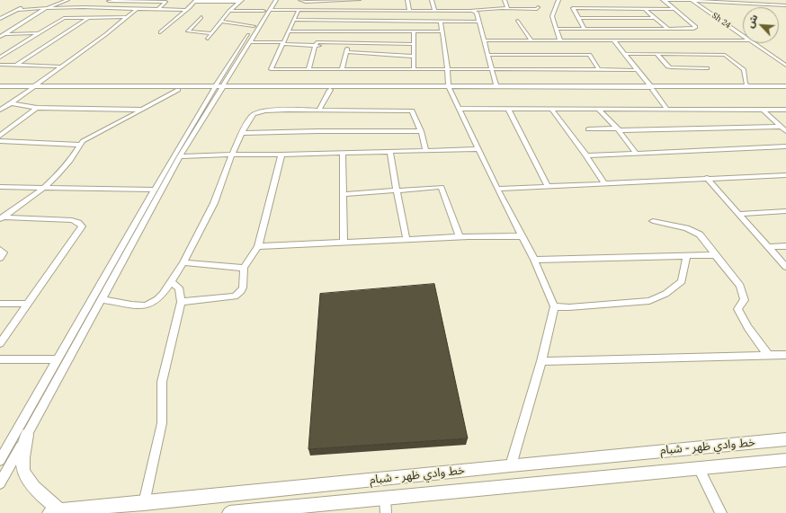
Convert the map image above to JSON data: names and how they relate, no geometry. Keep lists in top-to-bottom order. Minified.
{"streets":{"main road":["خط وادي ظهر - شبام"],"street":["Sh 24"]},"north":"top left"}
